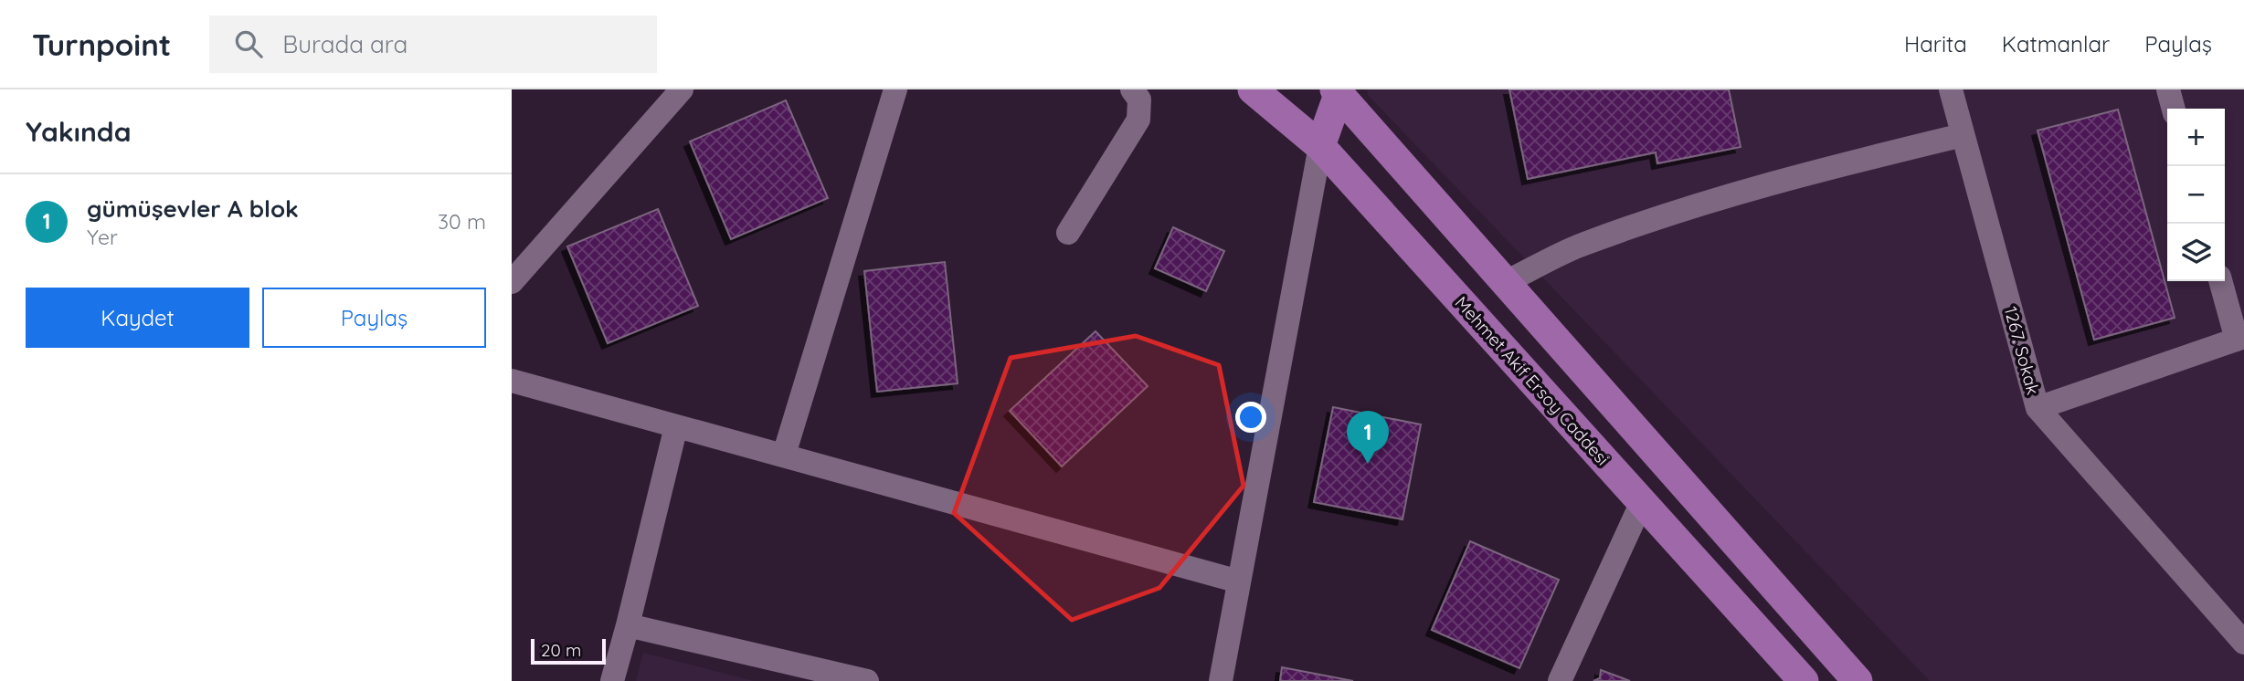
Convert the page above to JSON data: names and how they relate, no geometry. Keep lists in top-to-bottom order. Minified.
{"streets":{"main road":["Mehmet Akif Ersoy Caddesi"],"street":["1267. Sokak"]},"scale_bar":"20 m","page":{"header":"Turnpoint","search":"Burada ara","nav":["Harita","Katmanlar","Paylaş"],"heading":"Yakında","map_buttons":["+","−"],"list":[{"mark":"1","name":"gümüşevler A blok","note":"Yer","value":"30 m"}],"buttons":["Kaydet","Paylaş"],"pins":"1","scale":"20 m"}}
